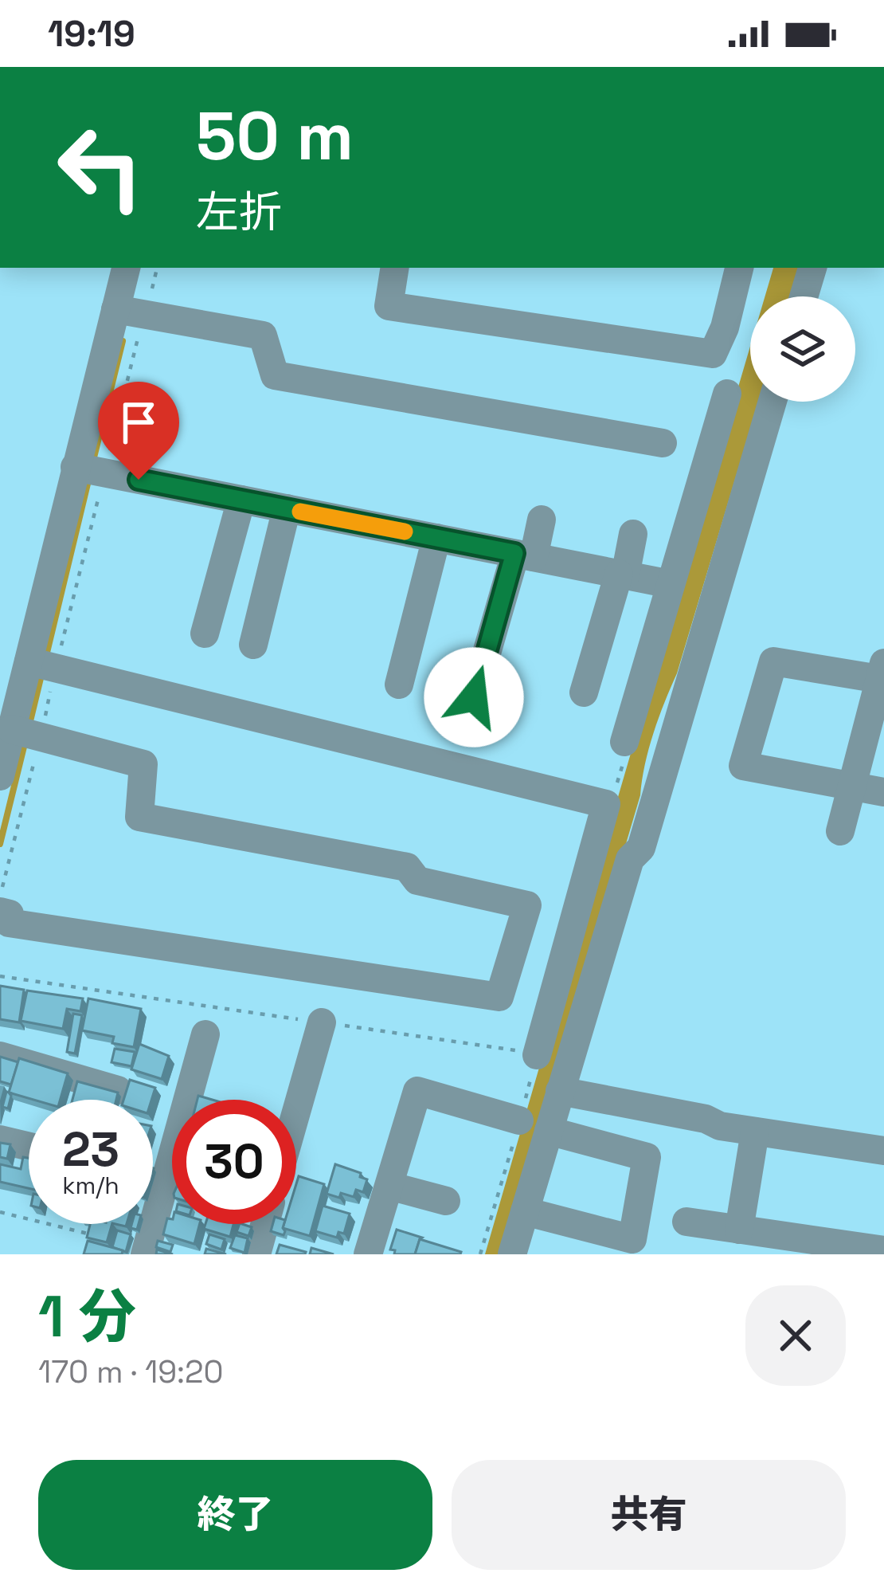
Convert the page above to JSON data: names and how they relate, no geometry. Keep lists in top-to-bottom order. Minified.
{"page":{"status":"19:19","turn":["50 m","左折"],"speed":"23 km/h","limit":"30","heading":["1 分","170 m · 19:20"],"buttons":["終了","共有"]}}
